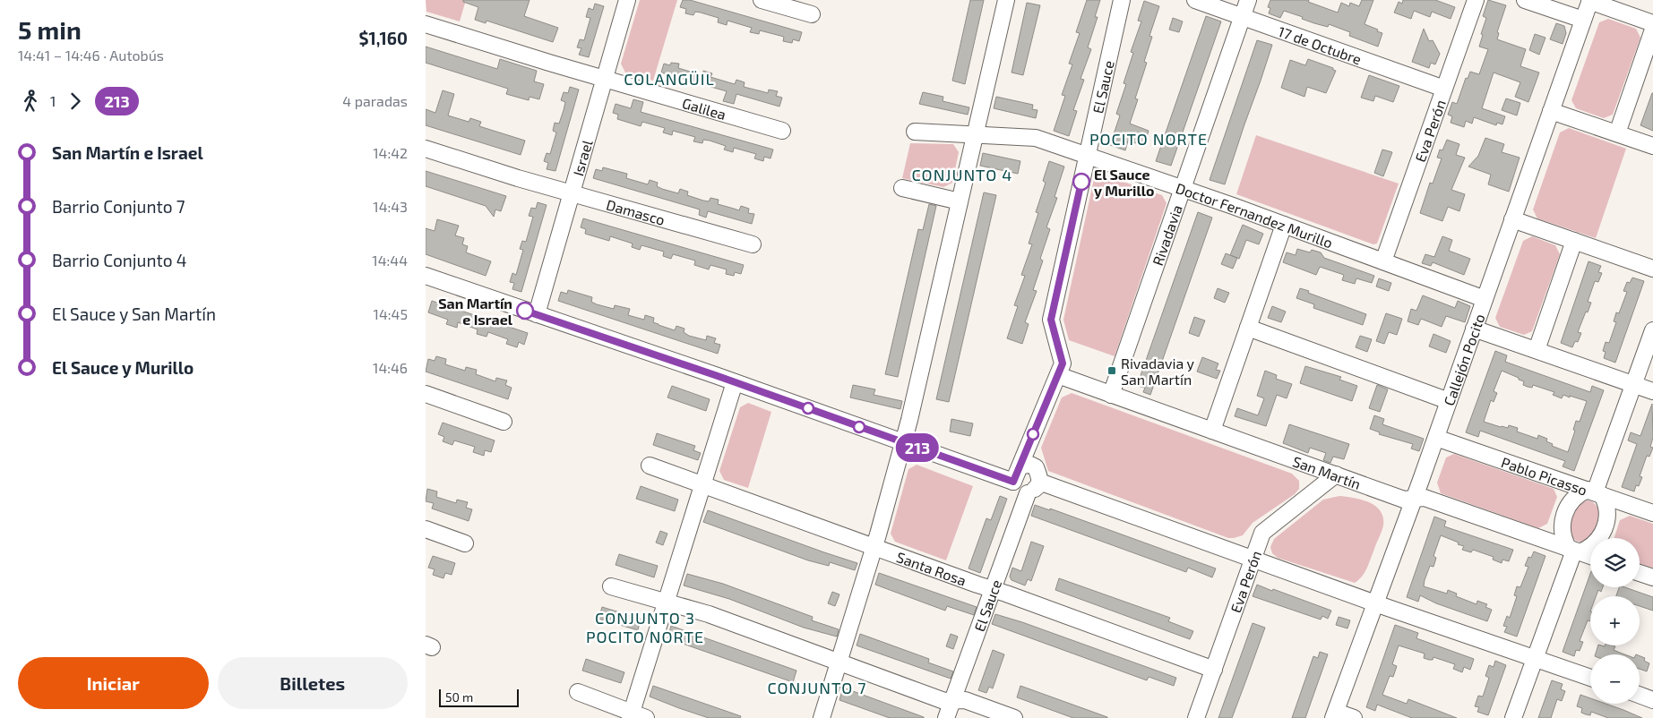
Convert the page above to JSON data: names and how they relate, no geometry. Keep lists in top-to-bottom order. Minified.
{"streets":{"street":["17 de Octubre","El Sauce","Galilea","Eva Perón","Israel","Damasco","Doctor Fernandez Murillo","Rivadavia","Callejón Pocito","San Martín","Pablo Picasso","Santa Rosa"]},"crossings":[["17 de Octubre","Eva Perón"],["17 de Octubre","Rivadavia"],["El Sauce","Doctor Fernandez Murillo"],["El Sauce","San Martín"],["El Sauce","Santa Rosa"],["Galilea","Israel"],["Eva Perón","Doctor Fernandez Murillo"],["Eva Perón","San Martín"],["Eva Perón","Santa Rosa"],["Israel","Damasco"],["Doctor Fernandez Murillo","Rivadavia"],["Doctor Fernandez Murillo","Callejón Pocito"],["Rivadavia","San Martín"],["Callejón Pocito","San Martín"],["Callejón Pocito","Pablo Picasso"],["San Martín","Pablo Picasso"]],"districts":["COLANGÜIL","POCITO NORTE","CONJUNTO 4","CONJUNTO 3 POCITO NORTE","CONJUNTO 7"],"places":{"other":["El Sauce y Murillo","San Martín e Israel"],"transit":["Rivadavia y San Martín"]},"lines":["bus line 213"],"scale_bar":"50 m","page":{"heading":["5 min","14:41 – 14:46 · Autobús","$1,160"],"on_map":"213","legs":["1","213","4 paradas"],"list":[{"name":"San Martín e Israel","value":"14:42"},{"name":"Barrio Conjunto 7","value":"14:43"},{"name":"Barrio Conjunto 4","value":"14:44"},{"name":"El Sauce y San Martín","value":"14:45"},{"name":"El Sauce y Murillo","value":"14:46"}],"map_buttons":["+","−"],"buttons":["Iniciar","Billetes"],"scale":"50 m"}}
